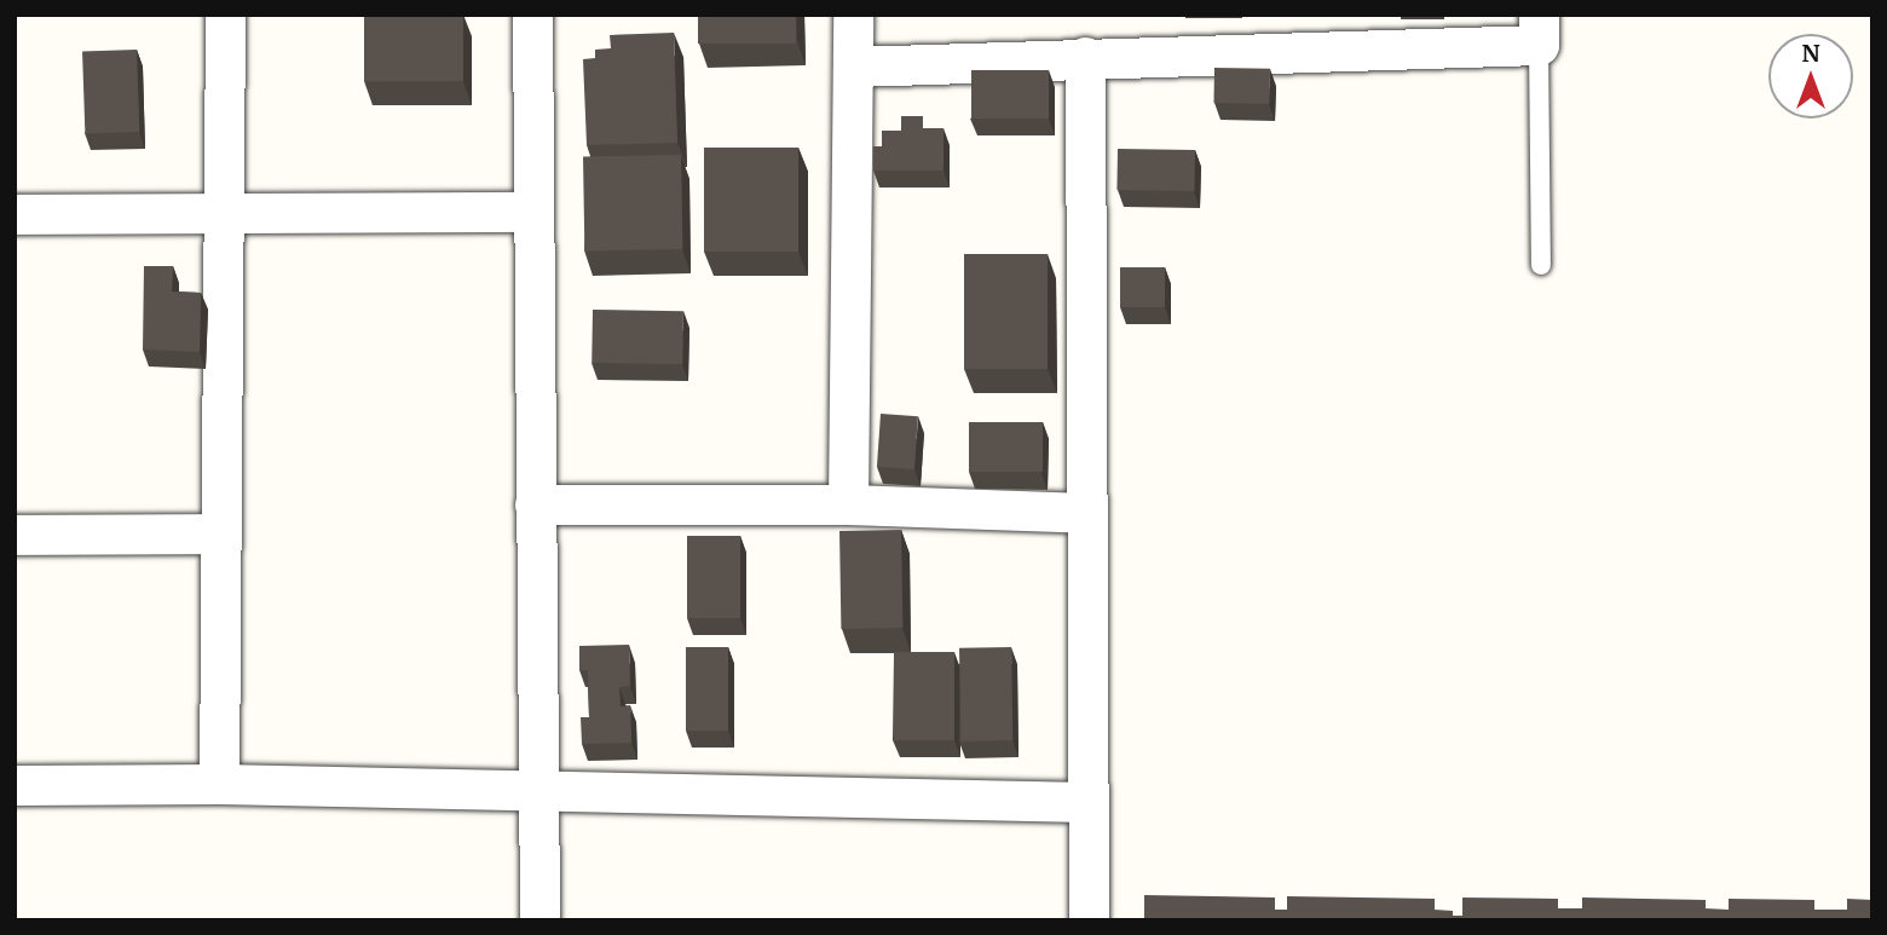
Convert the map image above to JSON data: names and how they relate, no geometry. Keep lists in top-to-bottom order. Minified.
{"north":"top"}
